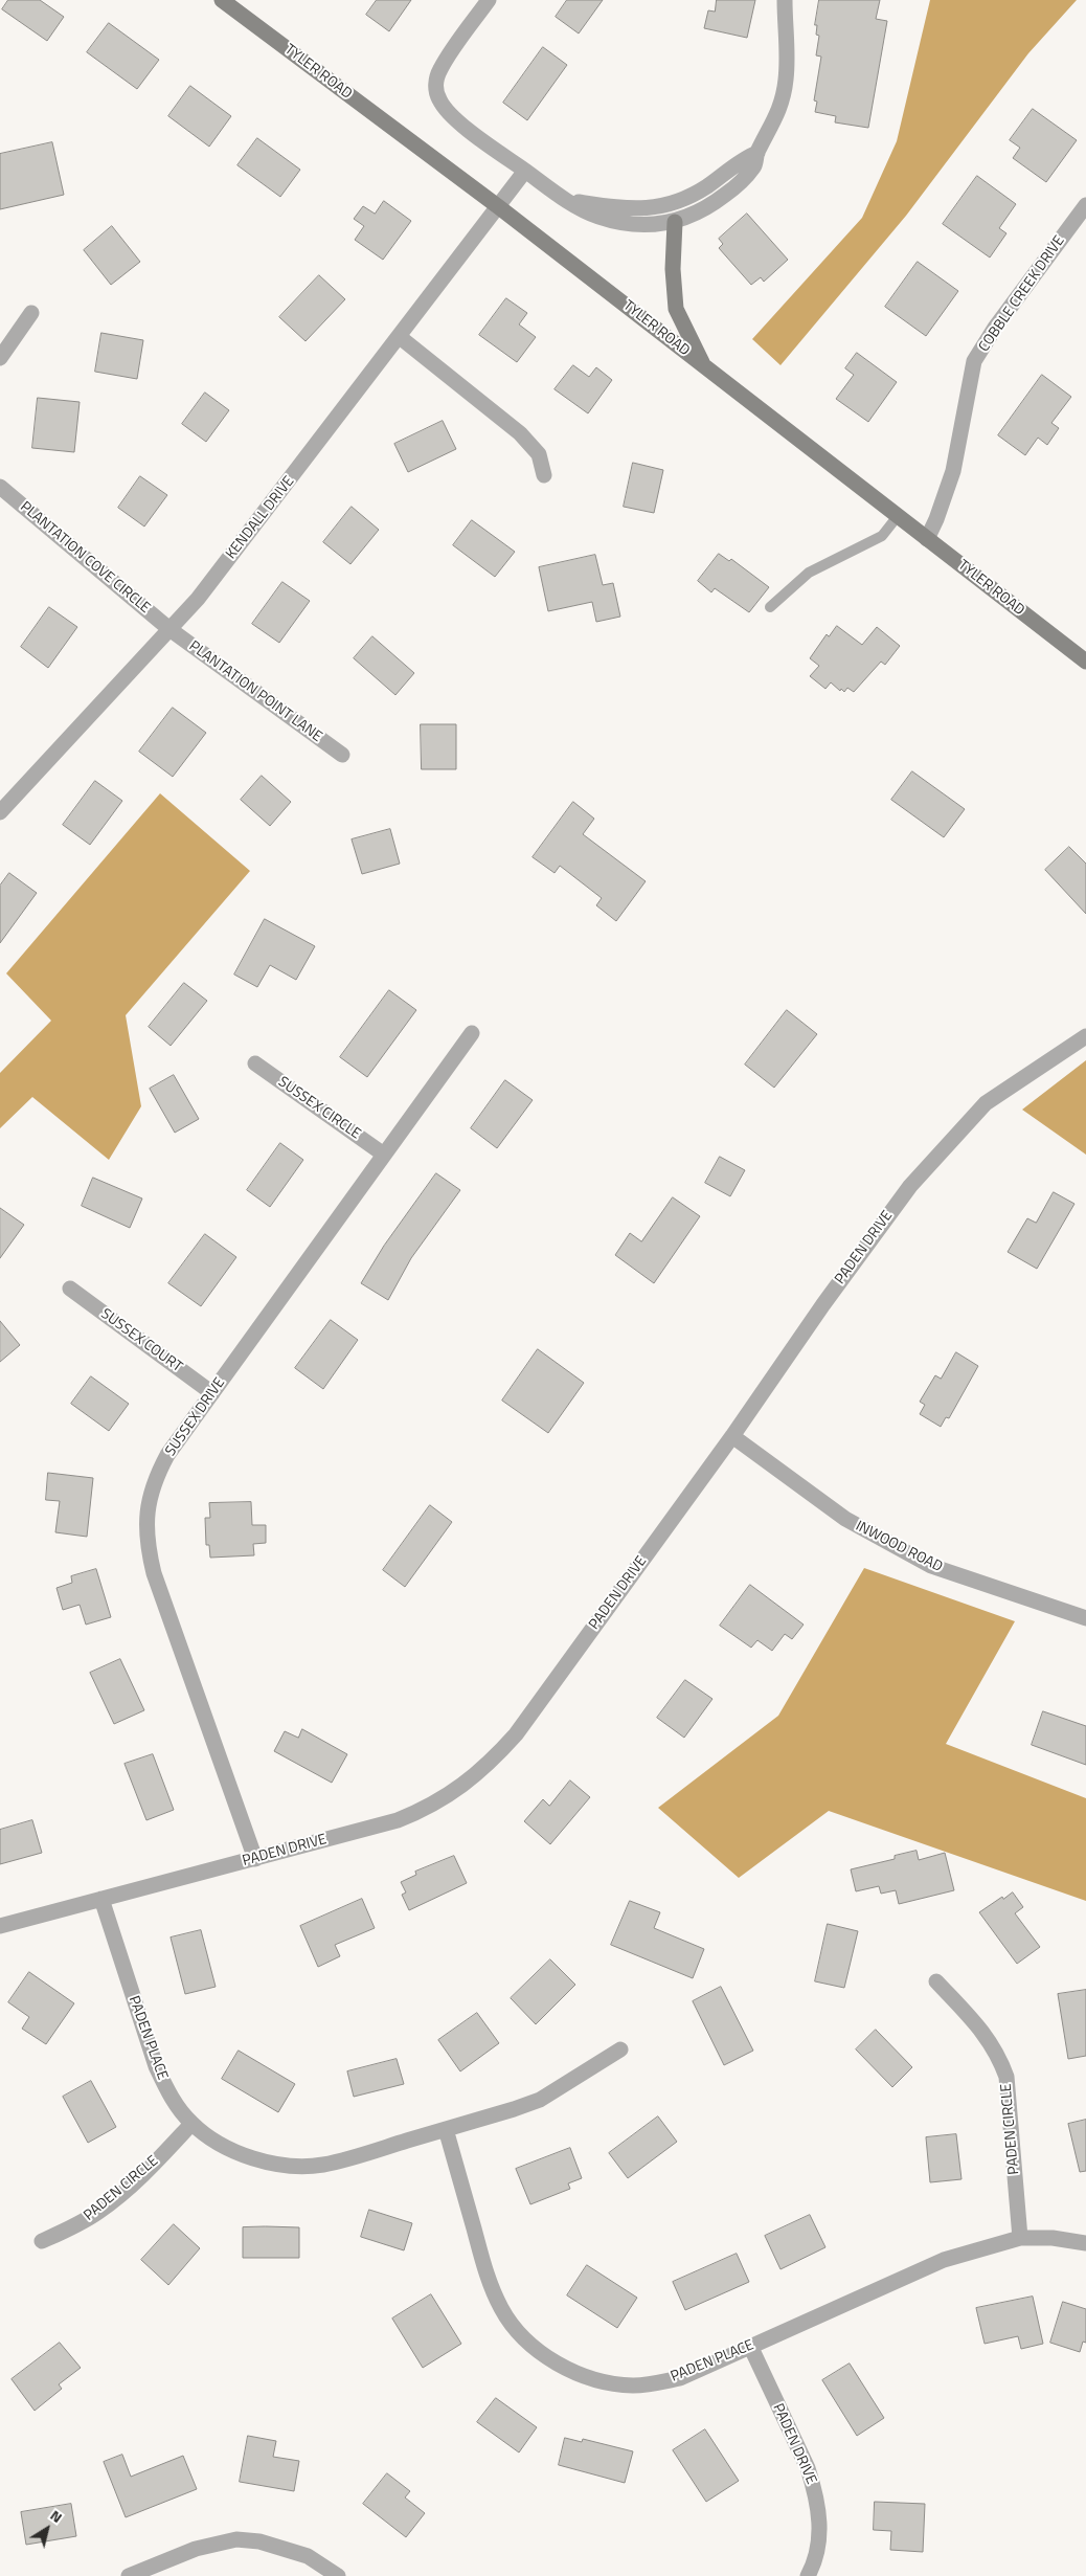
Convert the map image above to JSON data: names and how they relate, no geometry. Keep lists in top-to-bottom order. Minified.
{"streets":{"street":["TYLER ROAD","COBBLE CREEK DRIVE","KENDALL DRIVE","PLANTATION COVE CIRCLE","PLANTATION POINT LANE","SUSSEX CIRCLE","PADEN DRIVE","SUSSEX COURT","SUSSEX DRIVE","INWOOD ROAD","PADEN PLACE","PADEN CIRCLE"]},"crossings":[["TYLER ROAD","COBBLE CREEK DRIVE"],["TYLER ROAD","KENDALL DRIVE"],["KENDALL DRIVE","PLANTATION COVE CIRCLE"],["KENDALL DRIVE","PLANTATION POINT LANE"],["PLANTATION COVE CIRCLE","PLANTATION POINT LANE"],["SUSSEX CIRCLE","SUSSEX DRIVE"],["PADEN DRIVE","SUSSEX DRIVE"],["PADEN DRIVE","INWOOD ROAD"],["PADEN DRIVE","PADEN PLACE"],["SUSSEX COURT","SUSSEX DRIVE"],["PADEN PLACE","PADEN CIRCLE"]],"north":"top right"}
